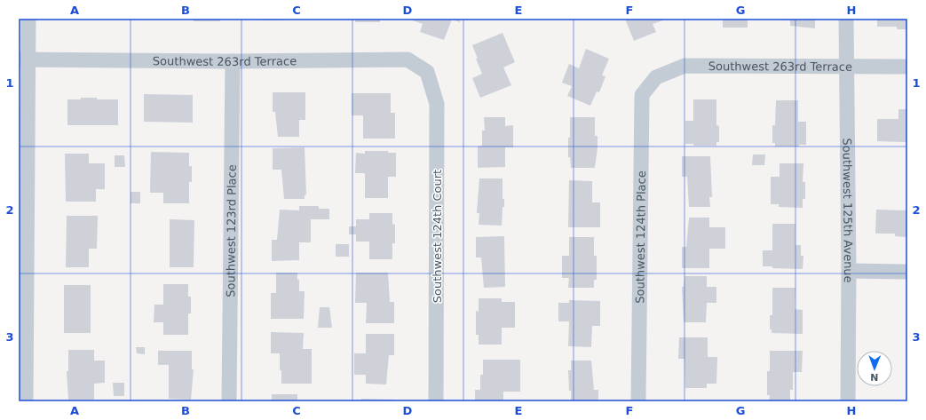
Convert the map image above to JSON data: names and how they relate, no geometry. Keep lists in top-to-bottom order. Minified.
{"streets":{"street":["Southwest 263rd Terrace","Southwest 125th Avenue","Southwest 123rd Place","Southwest 124th Court","Southwest 124th Place"]},"crossings":[["Southwest 263rd Terrace","Southwest 125th Avenue"],["Southwest 263rd Terrace","Southwest 123rd Place"],["Southwest 263rd Terrace","Southwest 124th Court"],["Southwest 263rd Terrace","Southwest 124th Place"]],"north":"bottom","grid":{"columns":["A","B","C","D","E","F","G","H"],"rows":["1","2","3"]}}
